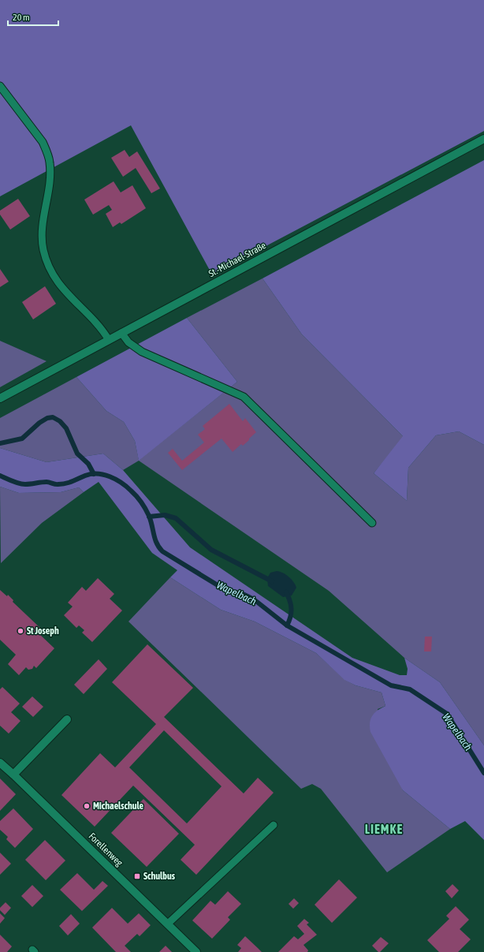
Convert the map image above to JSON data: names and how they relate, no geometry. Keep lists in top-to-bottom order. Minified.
{"streets":{"street":["St.-Michael-Straße","Forellenweg"]},"districts":["LIEMKE"],"water":["Wapelbach"],"places":{"other":["St Joseph","Michaelschule"],"transit":["Schulbus"]},"scale_bar":"20 m"}
